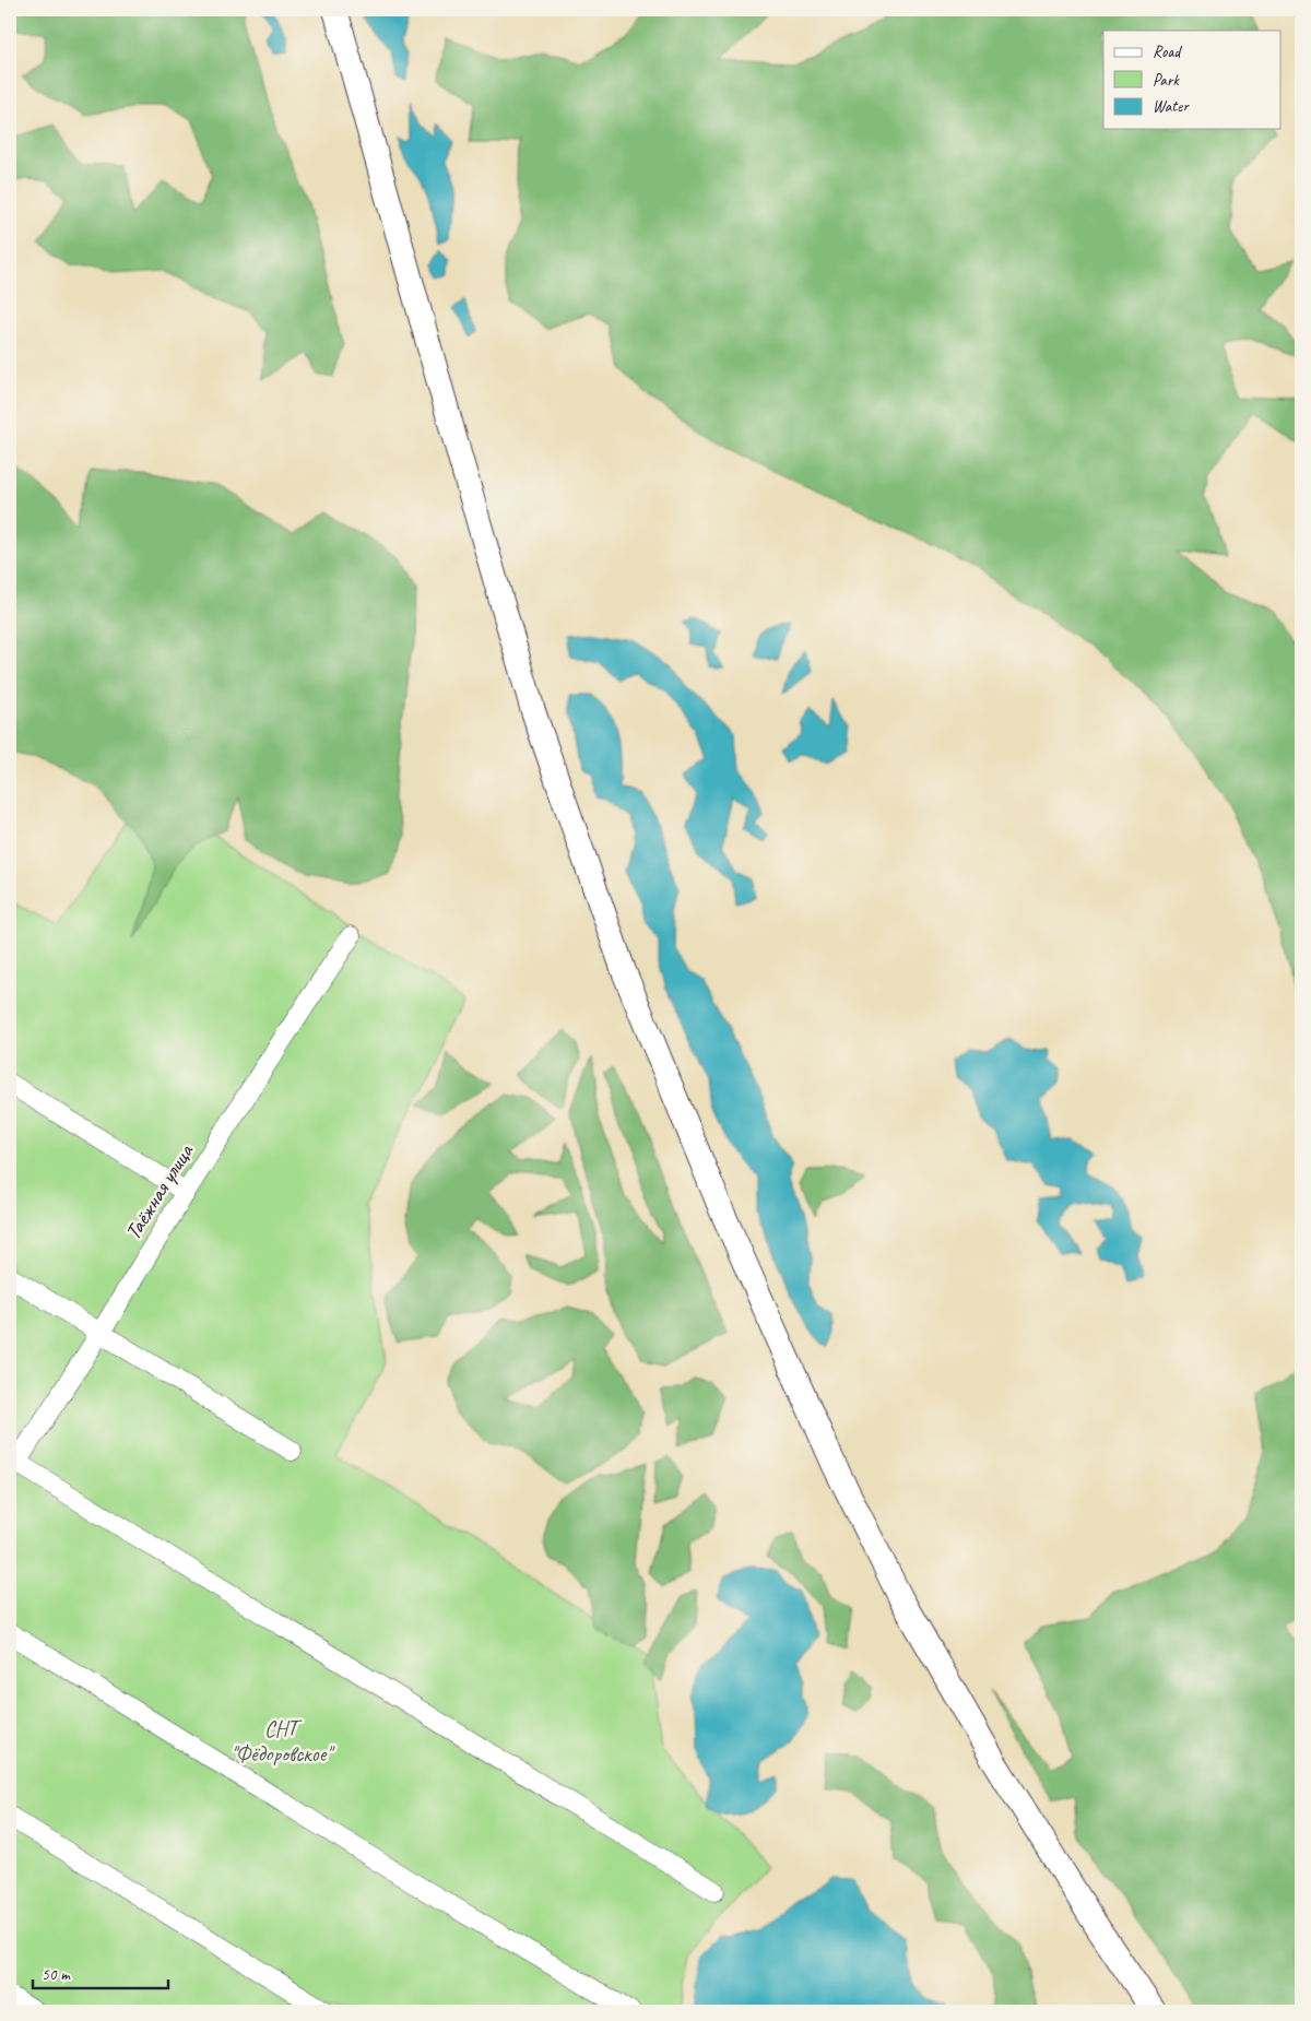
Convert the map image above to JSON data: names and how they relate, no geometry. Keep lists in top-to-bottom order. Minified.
{"streets":{"street":["Таёжная улица"]},"parks":["СНТ \"Фёдоровское\""],"legend":["Road","Park","Water"],"scale_bar":"50 m"}
